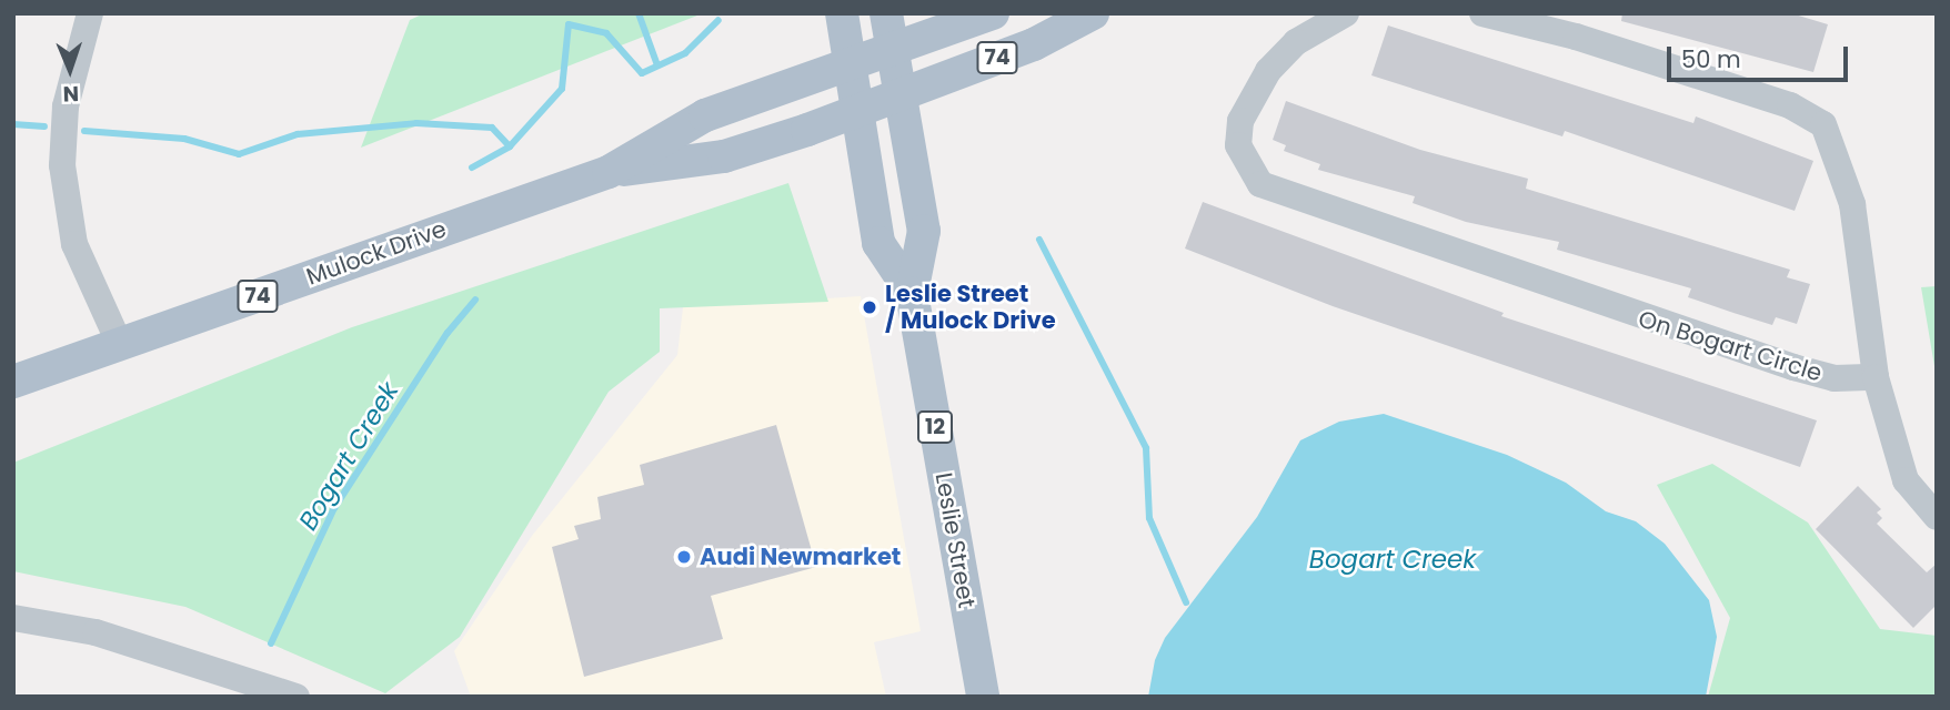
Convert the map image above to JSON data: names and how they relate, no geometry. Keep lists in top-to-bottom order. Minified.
{"streets":{"main road":["74","Mulock Drive","12","Leslie Street"],"street":["On Bogart Circle"]},"crossings":[["Mulock Drive","Leslie Street"]],"water":["Bogart Creek"],"places":["Leslie Street / Mulock Drive","Audi Newmarket"],"scale_bar":"50 m","north":"bottom"}
